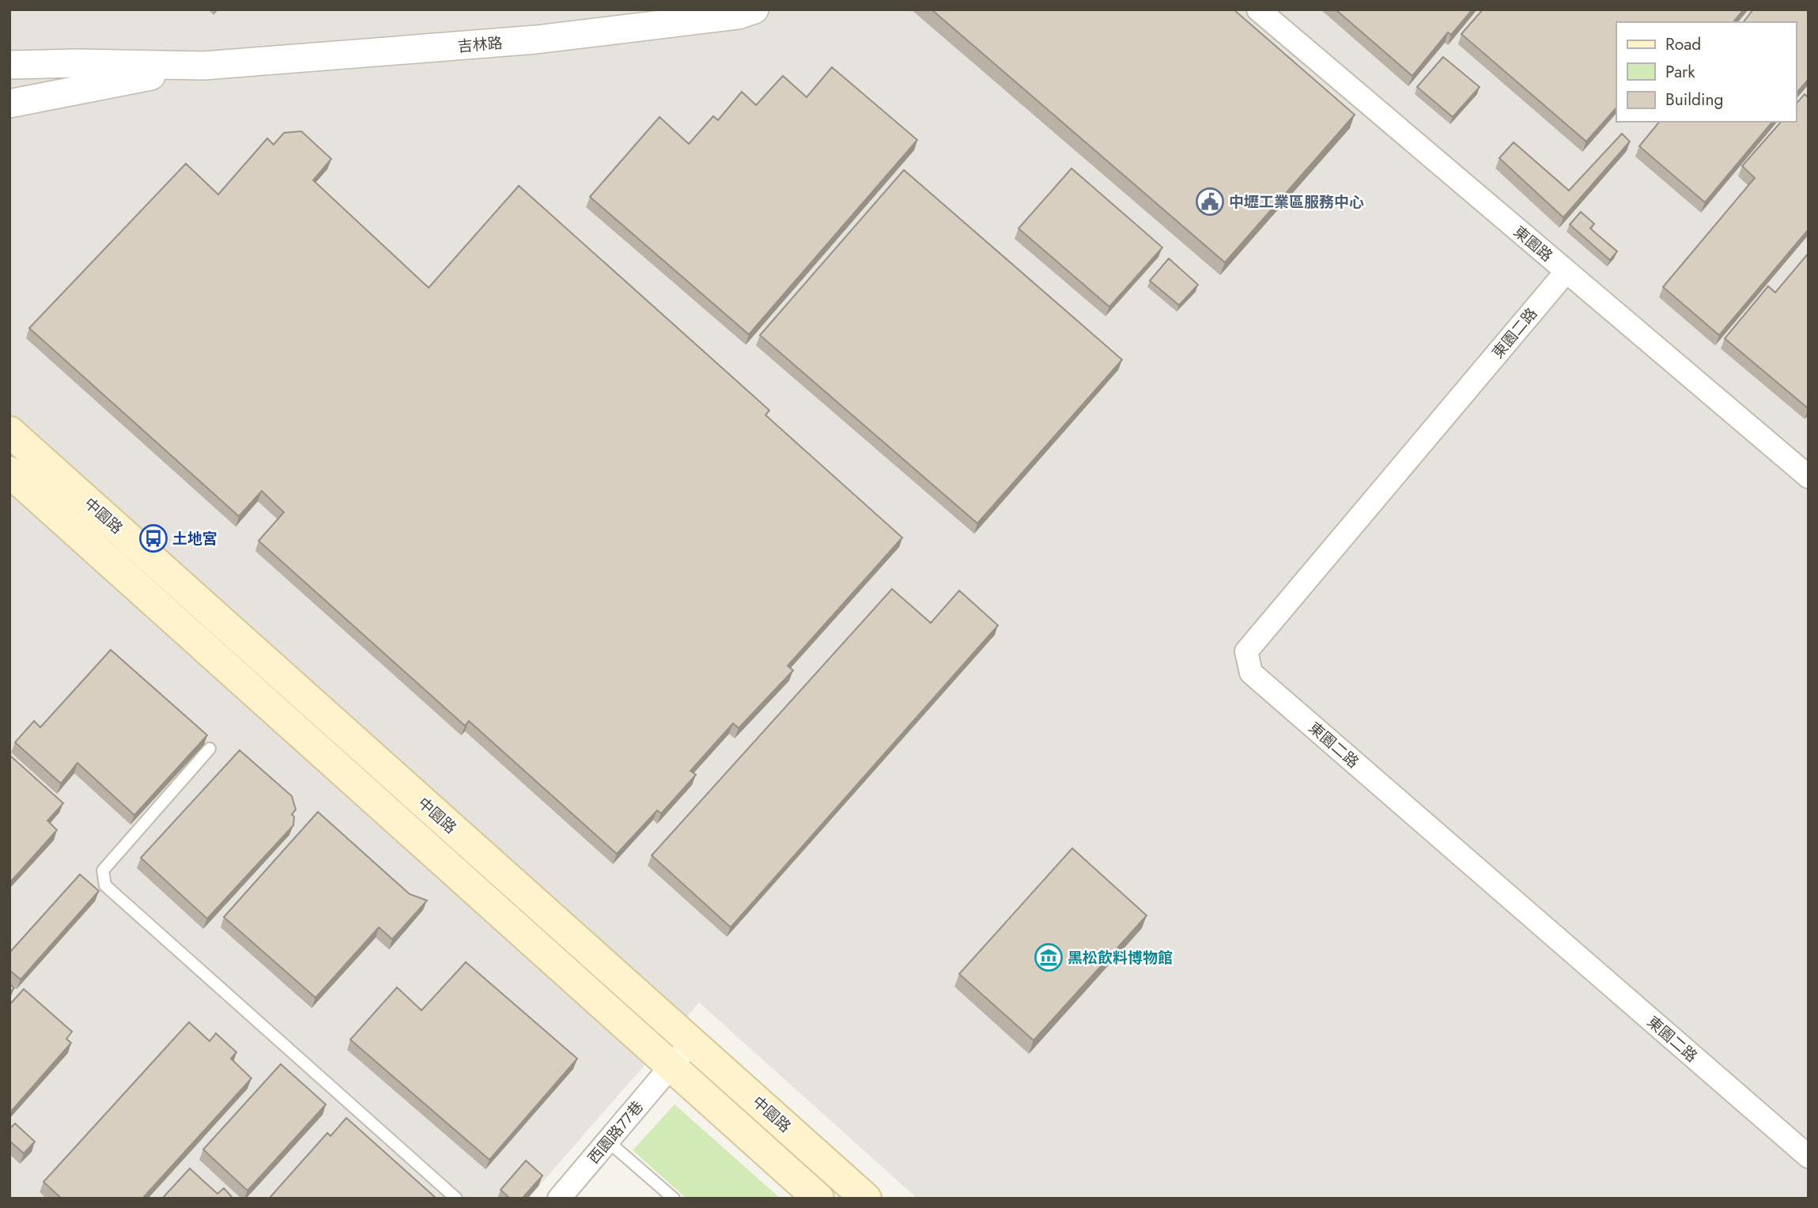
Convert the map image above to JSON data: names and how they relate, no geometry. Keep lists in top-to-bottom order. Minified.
{"streets":{"main road":["中園路"],"street":["吉林路","東園路","東園二路","西園路77巷"]},"crossings":[["東園路","東園二路"],["中園路","西園路77巷"]],"places":{"public building":["中壢工業區服務中心"],"bus stop":["土地宮"],"museum":["黑松飲料博物館"]},"legend":["Road","Park","Building"]}
